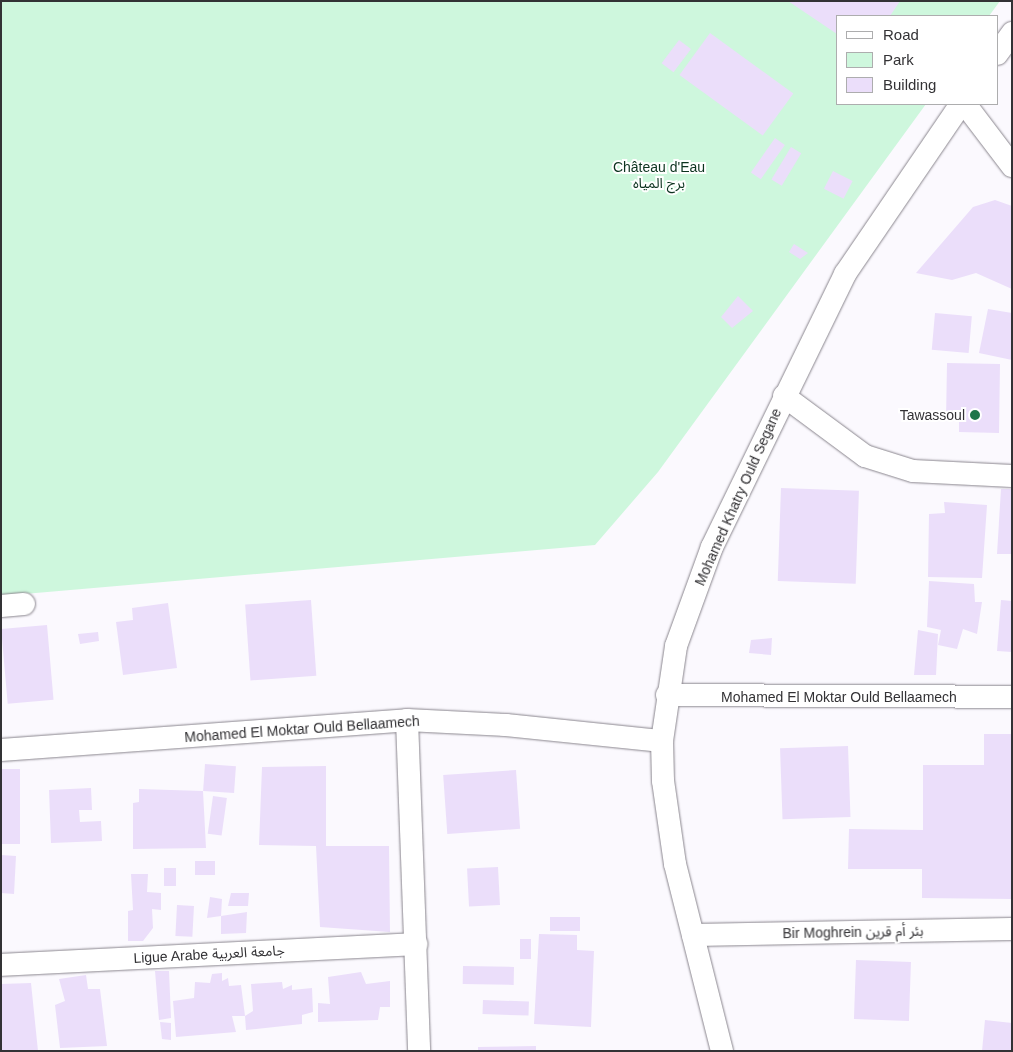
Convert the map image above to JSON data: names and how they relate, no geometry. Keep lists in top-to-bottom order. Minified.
{"streets":{"street":["Mohamed Khatry Ould Segane","Mohamed El Moktar Ould Bellaamech","Bir Moghrein بئر أم قرين","Ligue Arabe جامعة العربية"]},"crossings":[["Mohamed Khatry Ould Segane","Mohamed El Moktar Ould Bellaamech"],["Mohamed Khatry Ould Segane","Bir Moghrein بئر أم قرين"]],"parks":["Château d'Eau برج المياه"],"places":["Tawassoul"],"legend":["Road","Park","Building"]}
